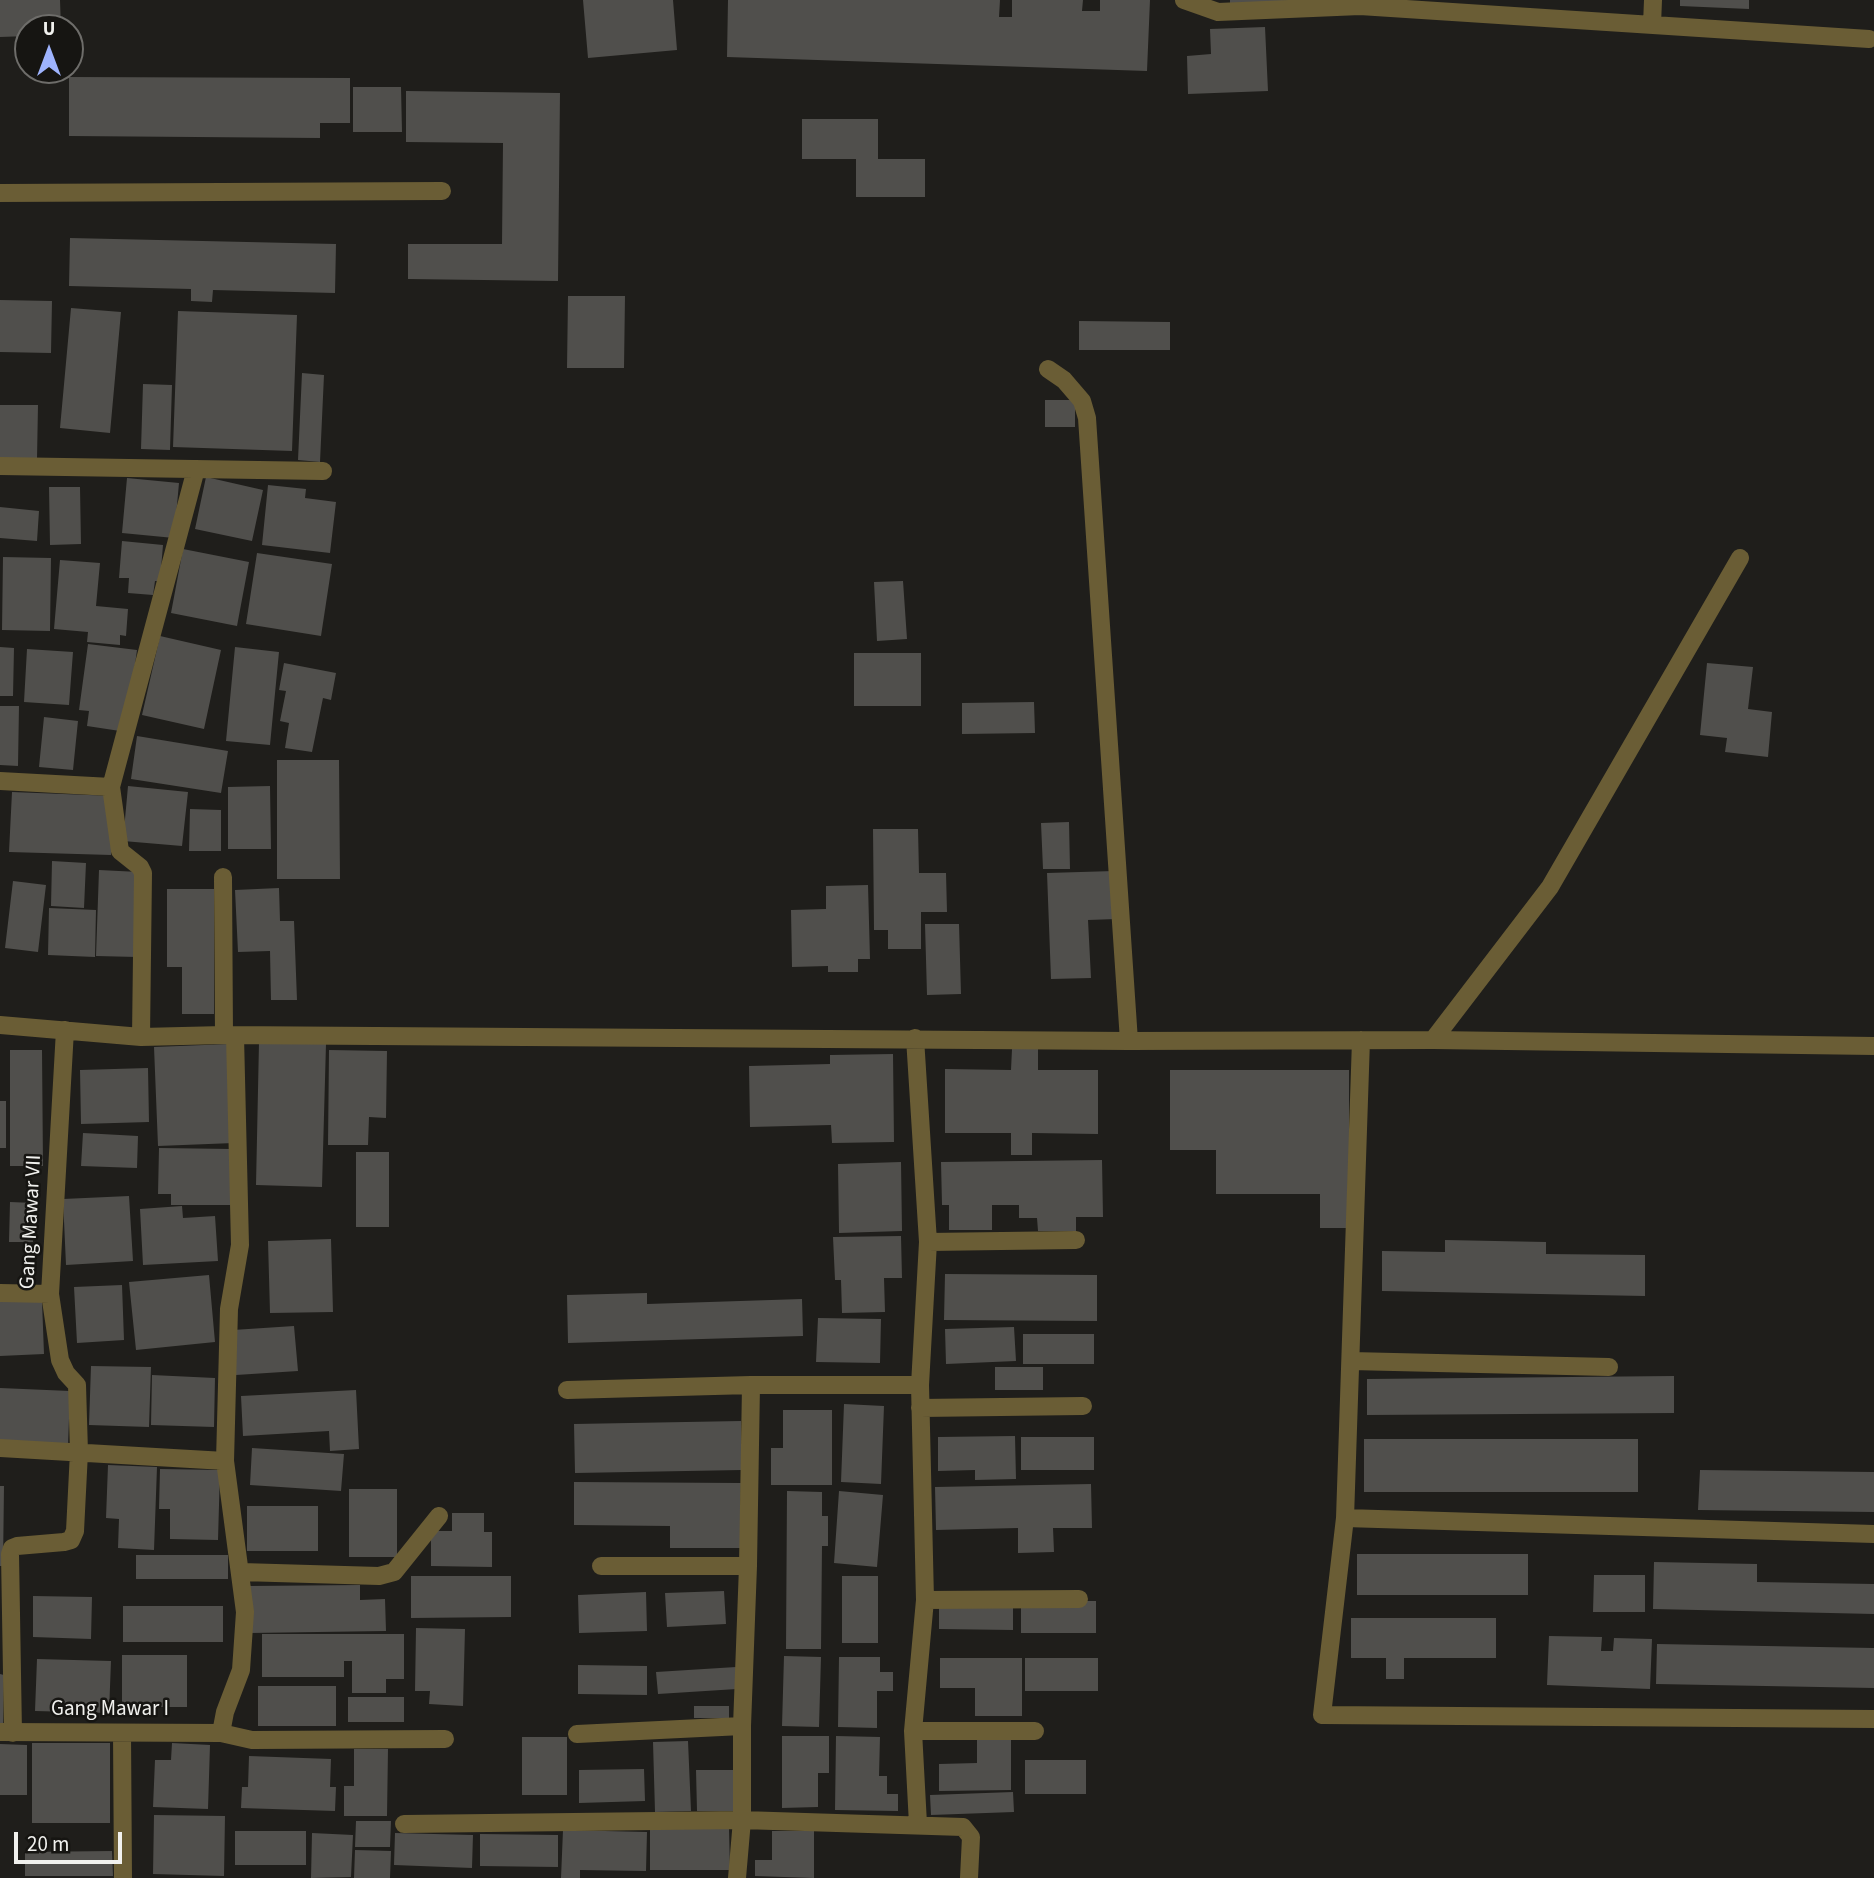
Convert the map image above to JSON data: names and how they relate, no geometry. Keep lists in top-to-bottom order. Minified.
{"streets":{"street":["Gang Mawar VII","Gang Mawar I"]},"crossings":[["Gang Mawar VII","Gang Mawar I"]],"scale_bar":"20 m","north":"top"}
